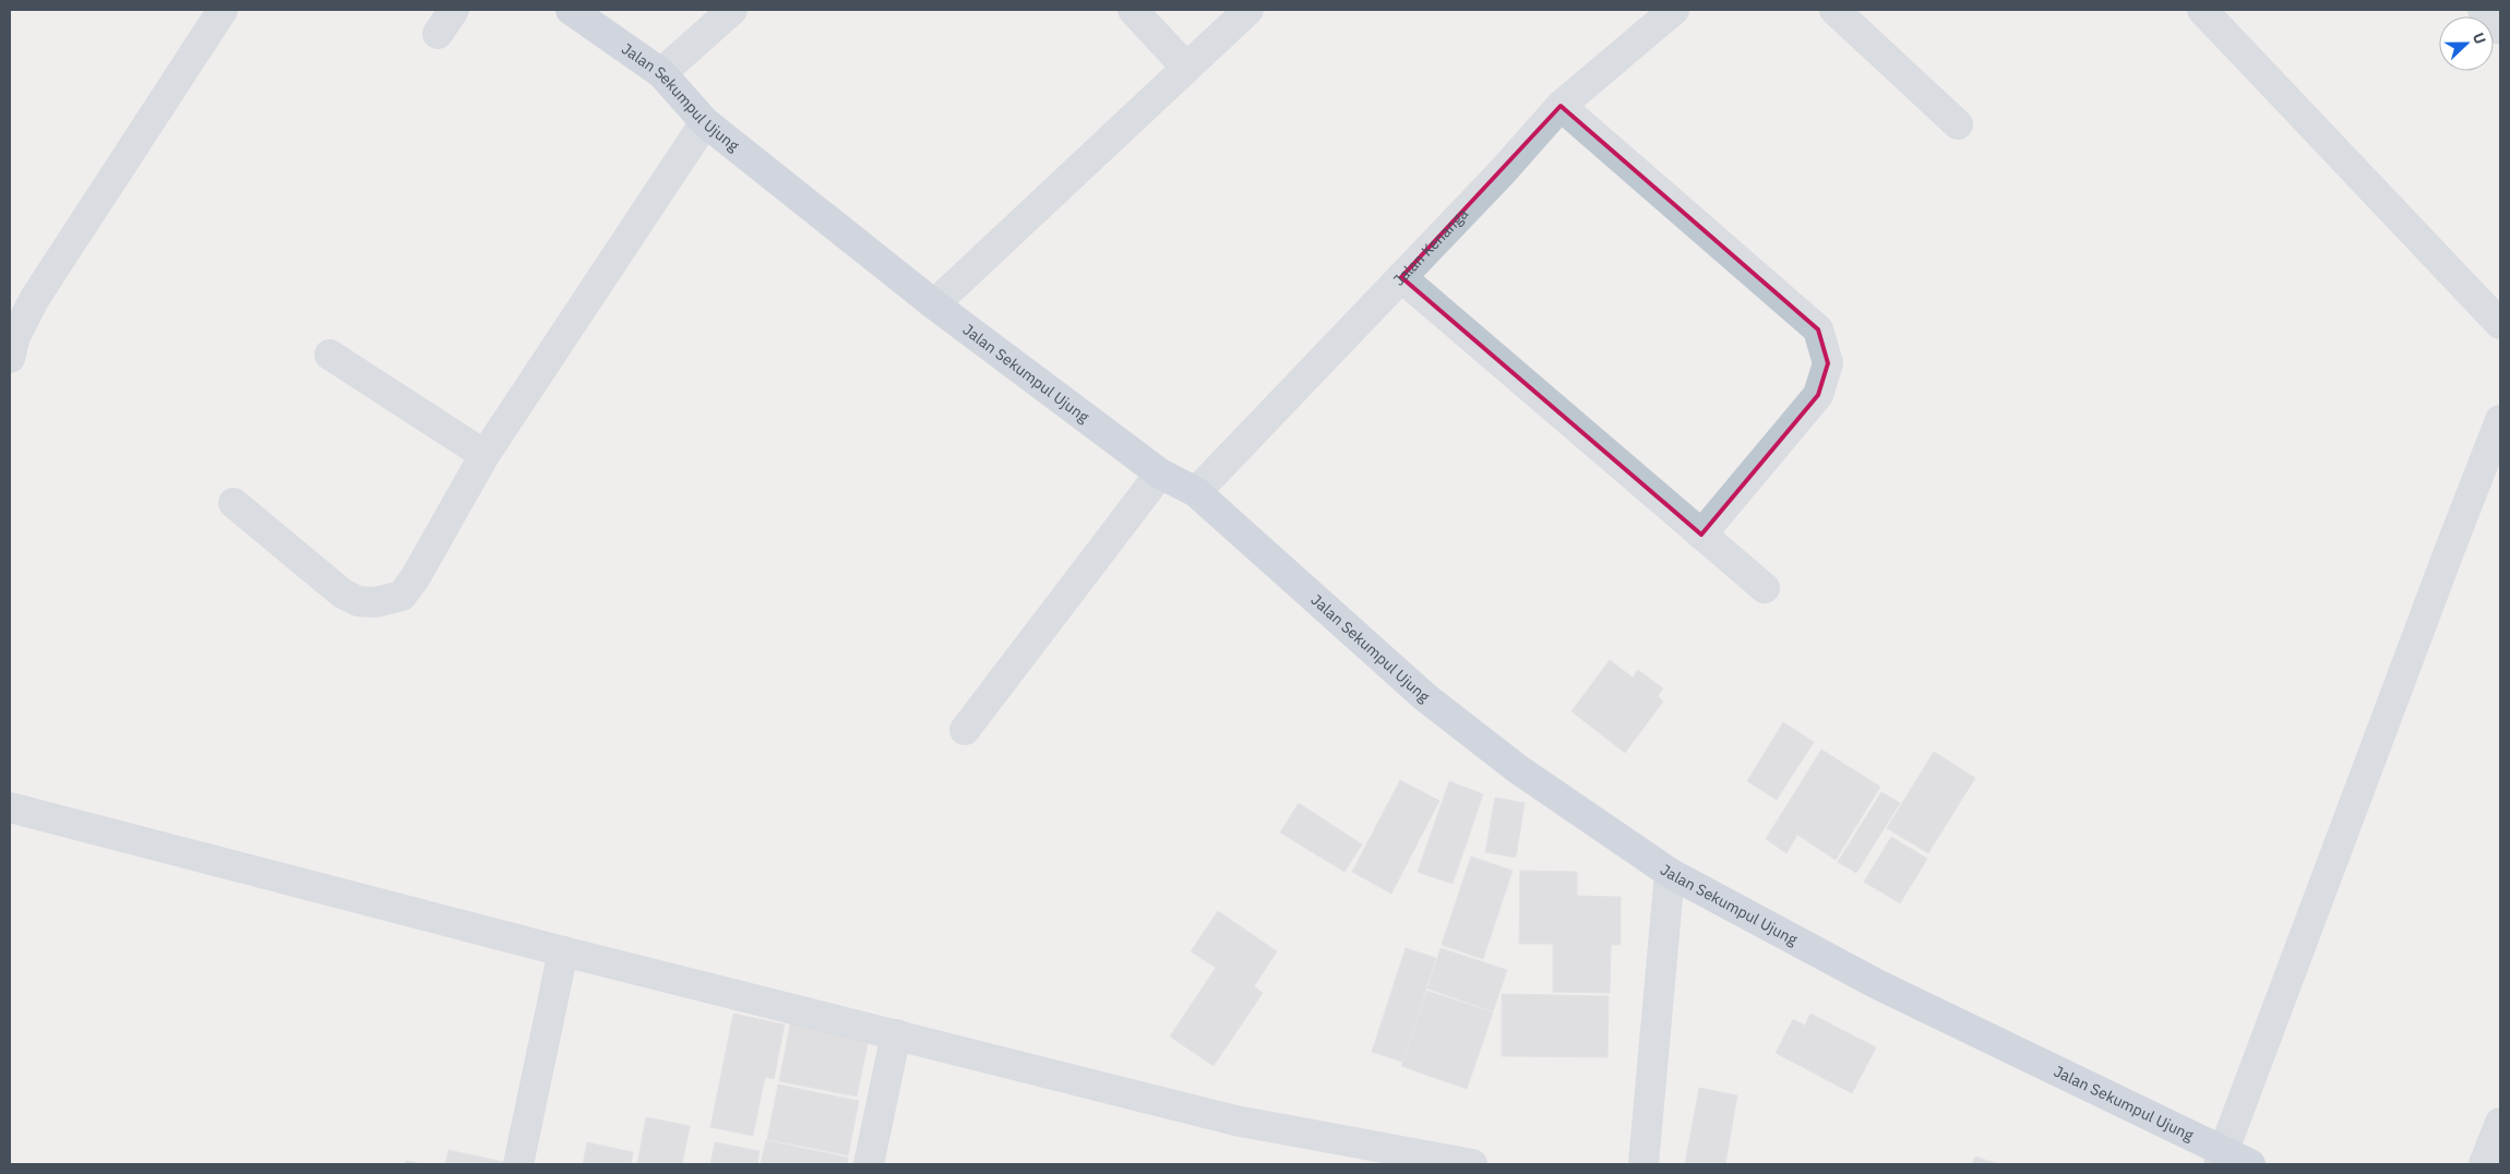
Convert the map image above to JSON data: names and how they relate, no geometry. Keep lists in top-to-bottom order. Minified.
{"streets":{"main road":["Jalan Sekumpul Ujung"],"street":["Jalan Kenanga"]},"crossings":[["Jalan Sekumpul Ujung","Jalan Kenanga"]],"north":"right"}
